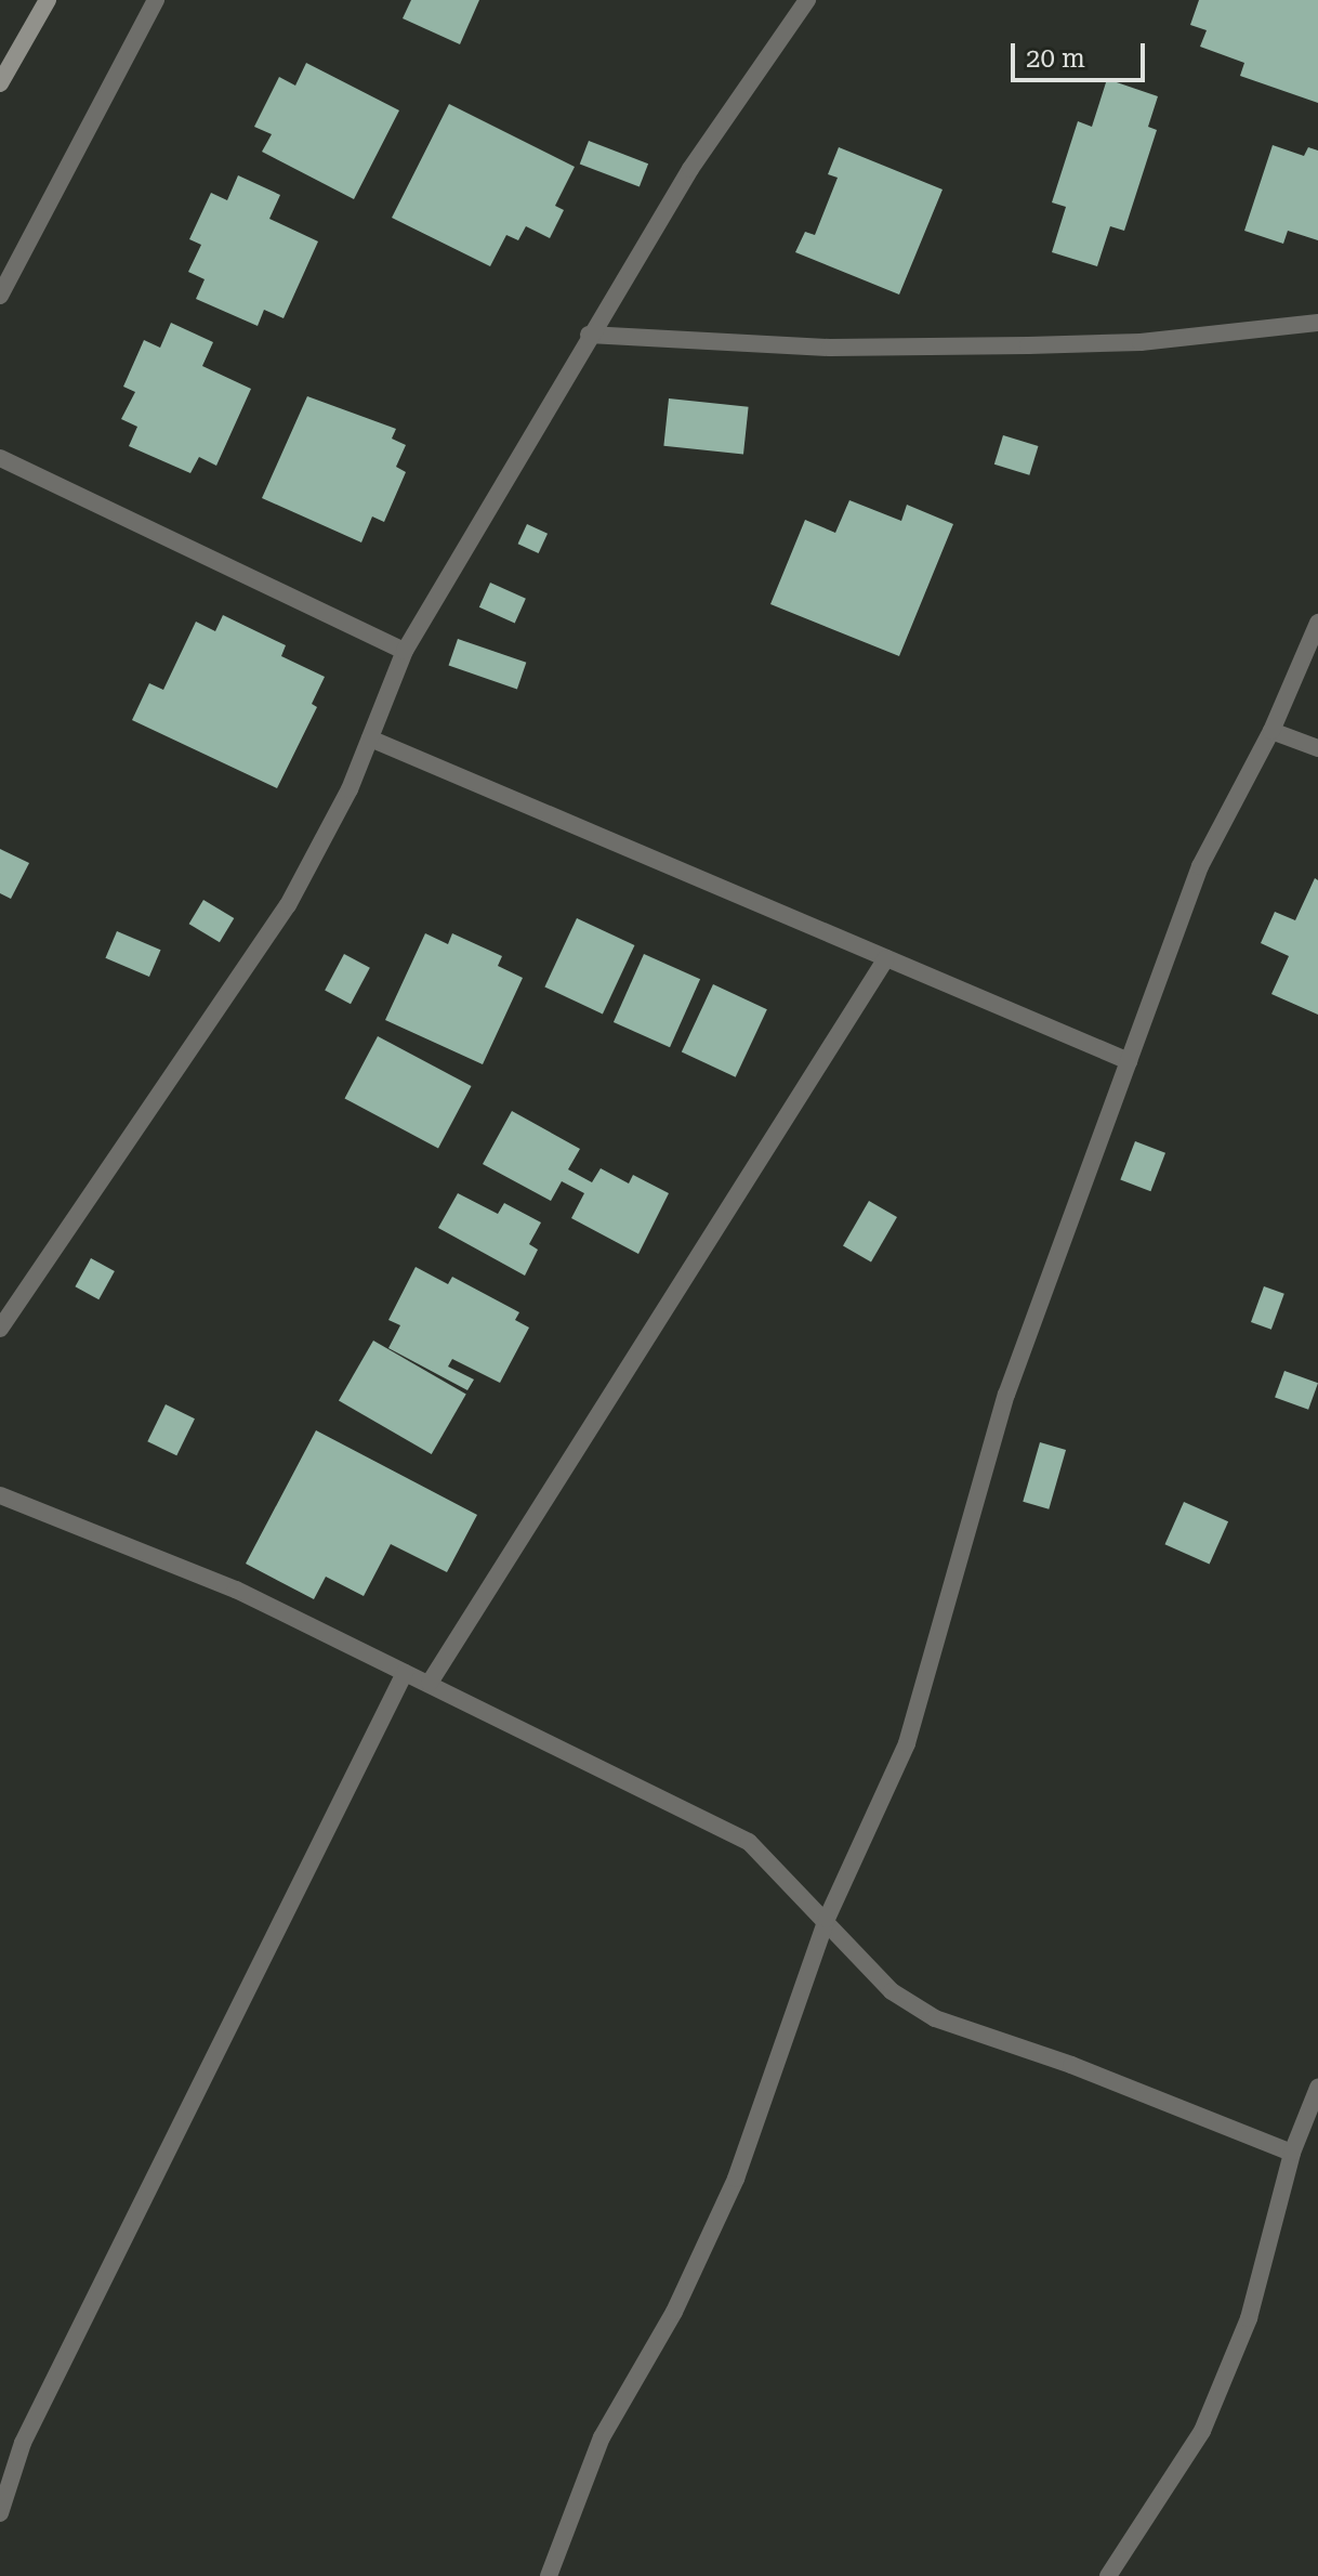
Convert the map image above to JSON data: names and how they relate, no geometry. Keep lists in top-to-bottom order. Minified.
{"scale_bar":"20 m"}
